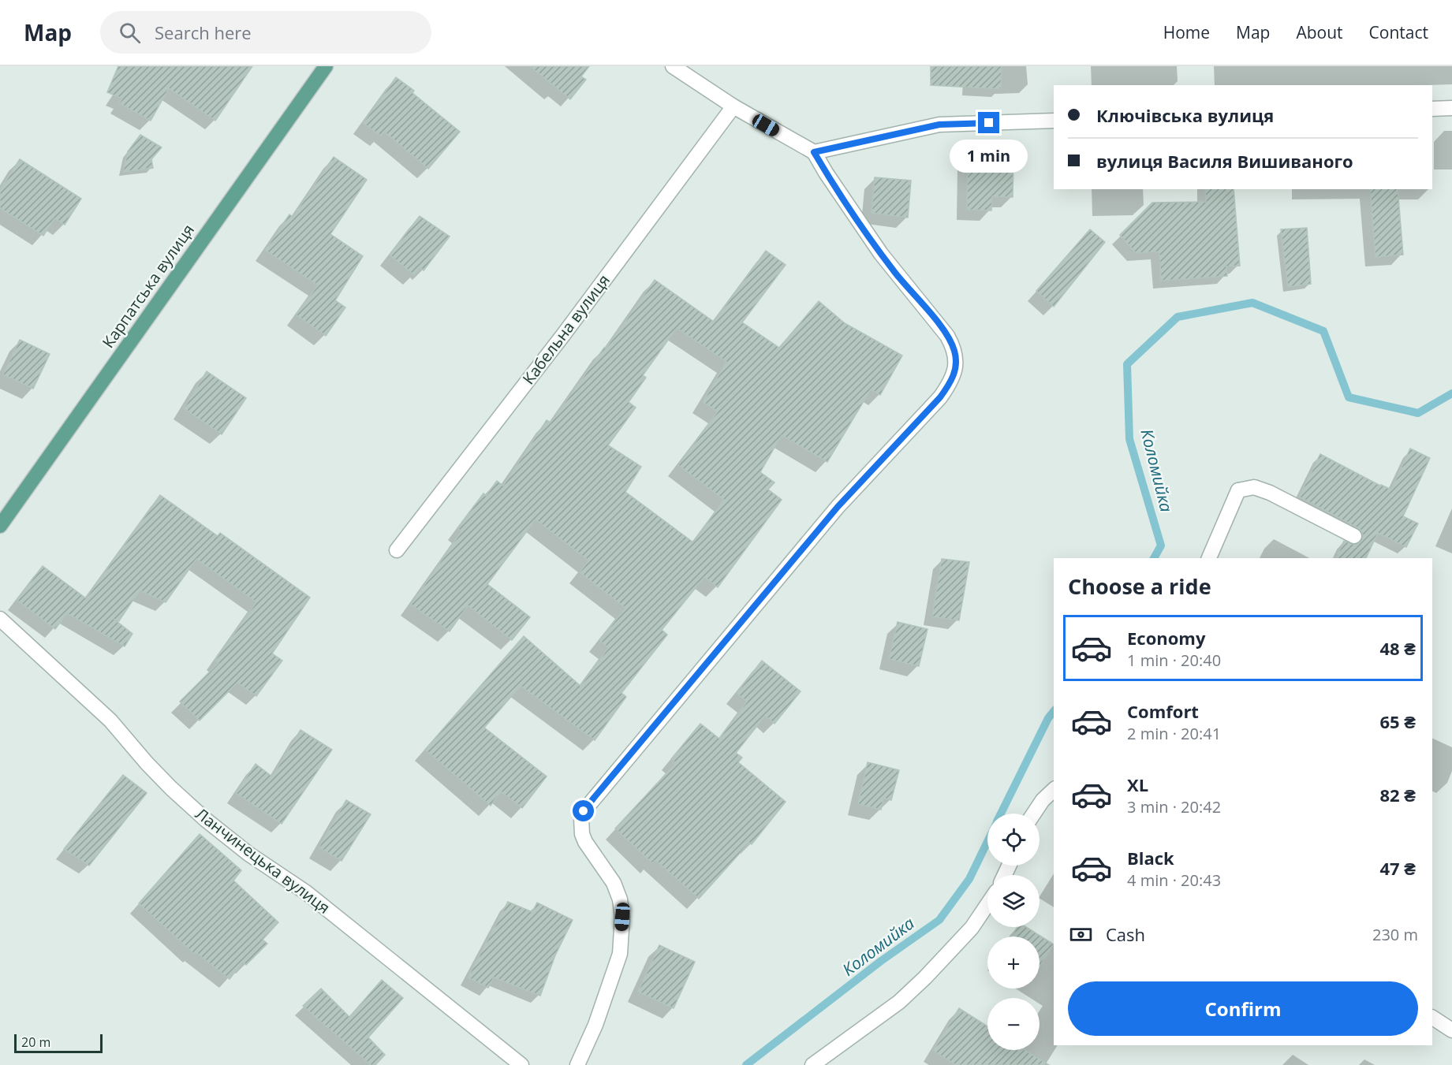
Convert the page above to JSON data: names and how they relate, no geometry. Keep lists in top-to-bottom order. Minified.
{"streets":{"main road":["Карпатська вулиця"],"street":["Кабельна вулиця","Ланчинецька вулиця"]},"water":["Коломийка"],"scale_bar":"20 m","page":{"header":"Map","search":"Search here","nav":["Home","Map","About","Contact"],"banner":["Ключівська вулиця","вулиця Василя Вишиваного"],"bubble":"1 min","heading":"Choose a ride","list":[{"name":"Economy","note":"1 min · 20:40","value":"48 ₴"},{"name":"Comfort","note":"2 min · 20:41","value":"65 ₴"},{"name":"XL","note":"3 min · 20:42","value":"82 ₴"},{"name":"Black","note":"4 min · 20:43","value":"47 ₴"}],"map_buttons":["+","−"],"pay":["Cash","230 m"],"buttons":"Confirm","scale":"20 m"}}
